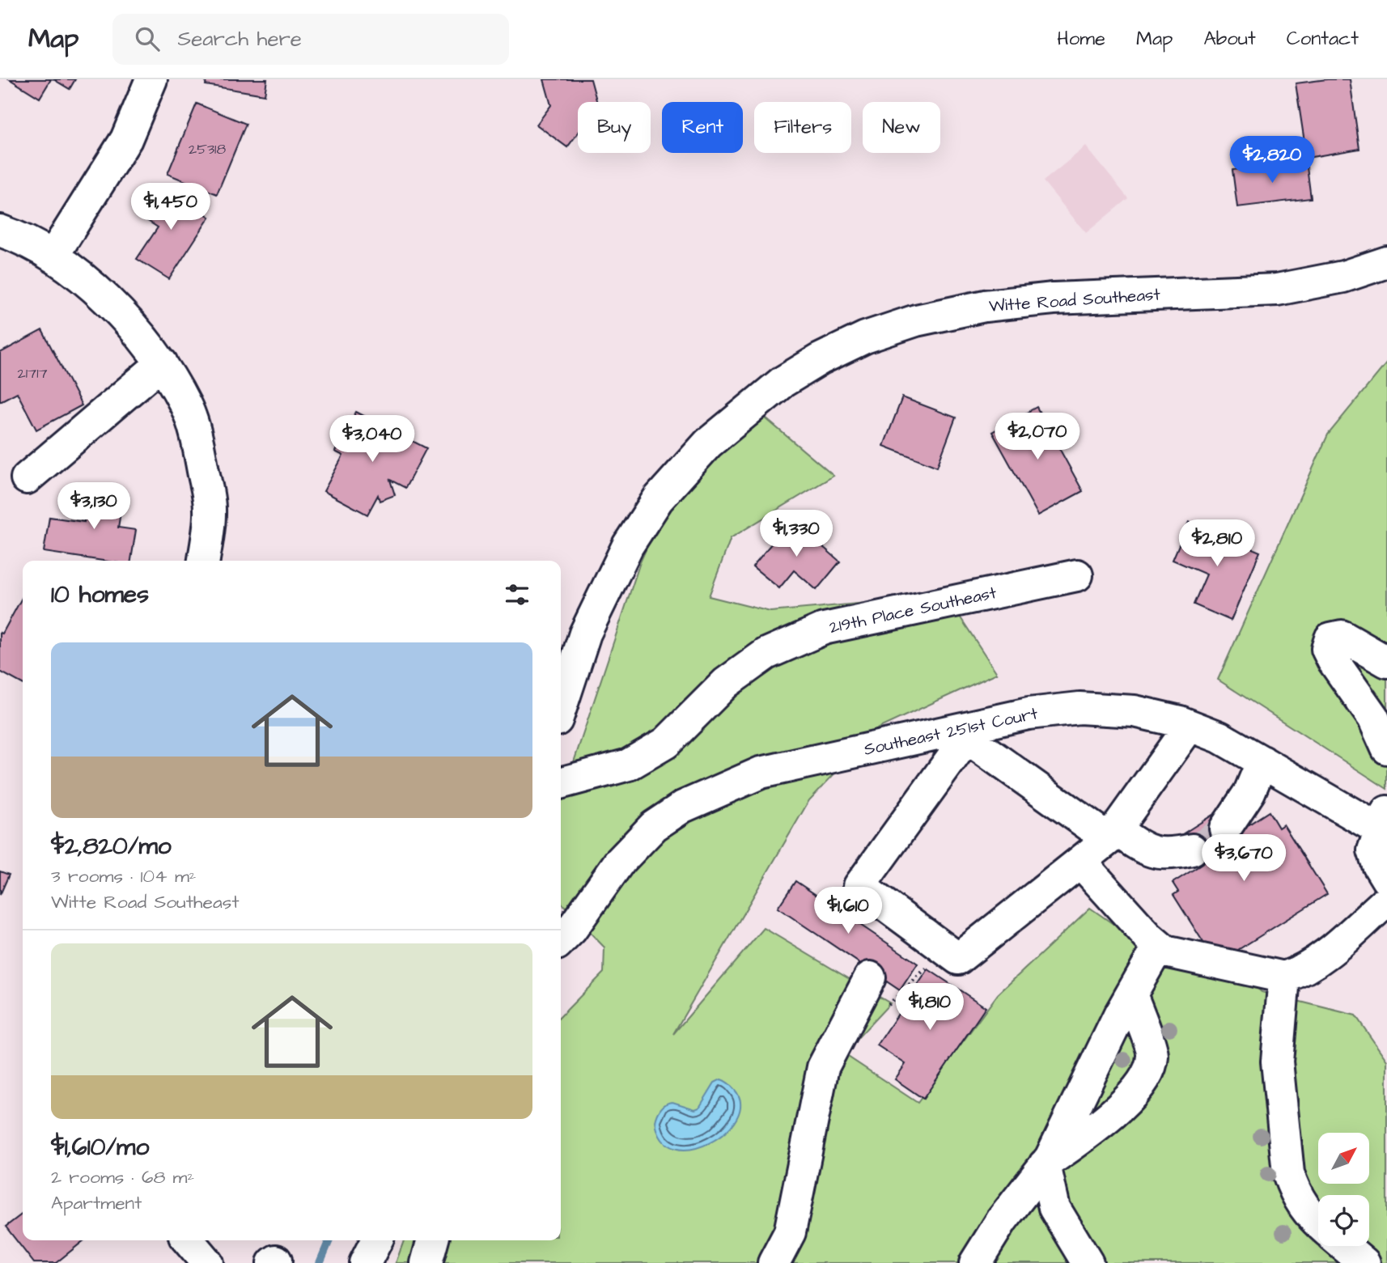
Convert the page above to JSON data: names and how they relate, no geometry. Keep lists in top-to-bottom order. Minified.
{"streets":{"street":["Witte Road Southeast","219th Place Southeast","Southeast 251st Court"]},"house_numbers":["25318","21717"],"north":"top right","page":{"header":"Map","search":"Search here","nav":["Home","Map","About","Contact"],"chip":["Buy","Rent","Filters","New"],"price":["$2,820","$1,450","$2,070","$3,040","$3,130","$1,330","$2,810","$3,670","$1,610","$1,810"],"heading":"10 homes","list":[{"name":"$2,820/mo","note":"3 rooms · 104 m² · Witte Road Southeast"},{"name":"$1,610/mo","note":"2 rooms · 68 m² · Apartment"}]}}
